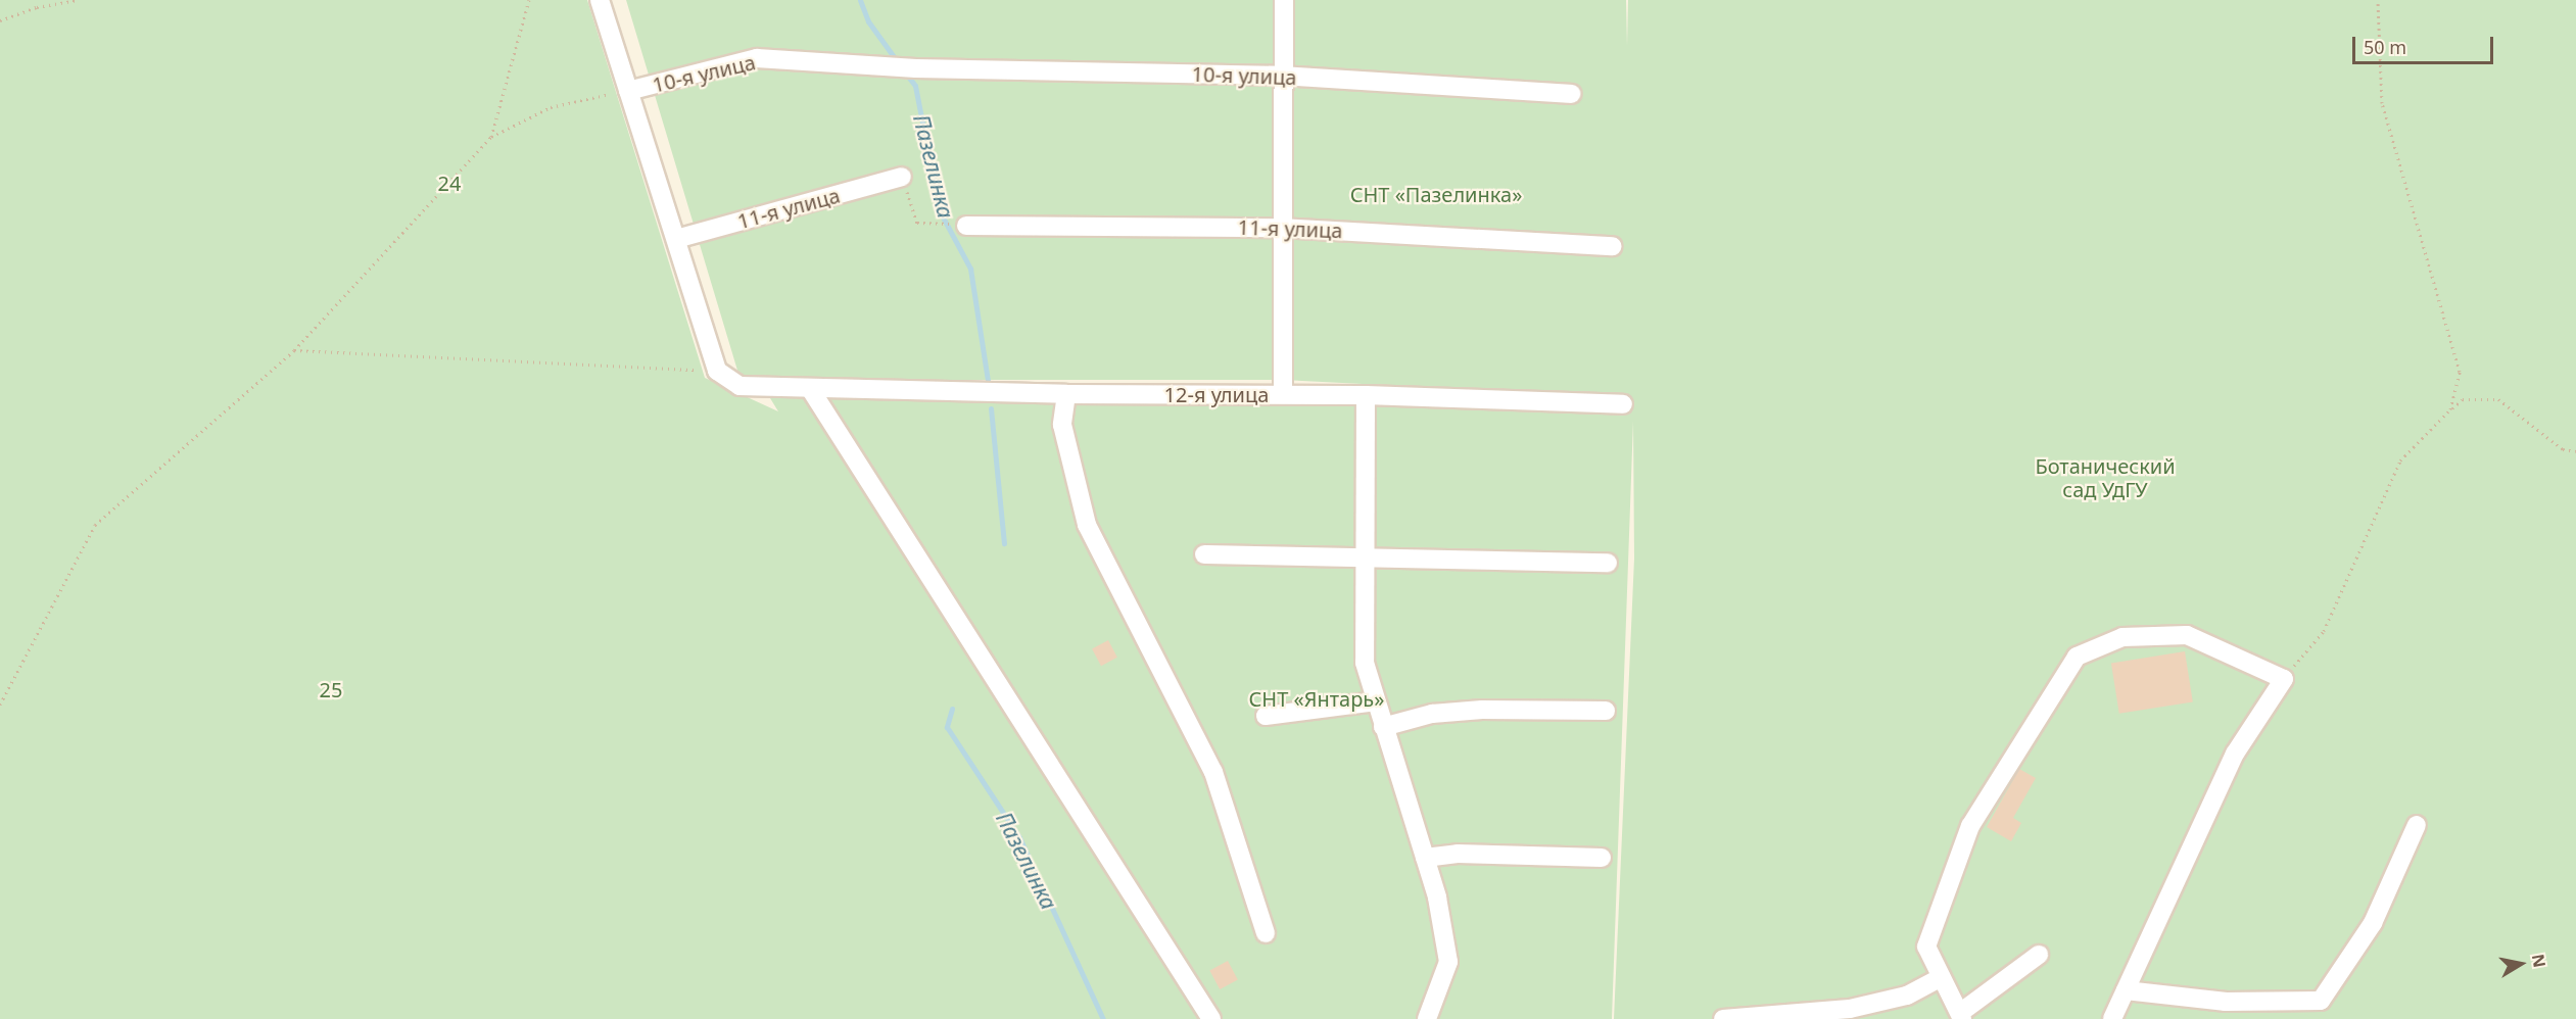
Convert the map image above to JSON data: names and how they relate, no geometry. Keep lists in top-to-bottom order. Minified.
{"streets":{"street":["10-я улица","11-я улица","12-я улица"]},"water":["Пазелинка"],"parks":["24","СНТ «Пазелинка»","Ботанический сад УдГУ","25","СНТ «Янтарь»"],"scale_bar":"50 m","north":"right"}
